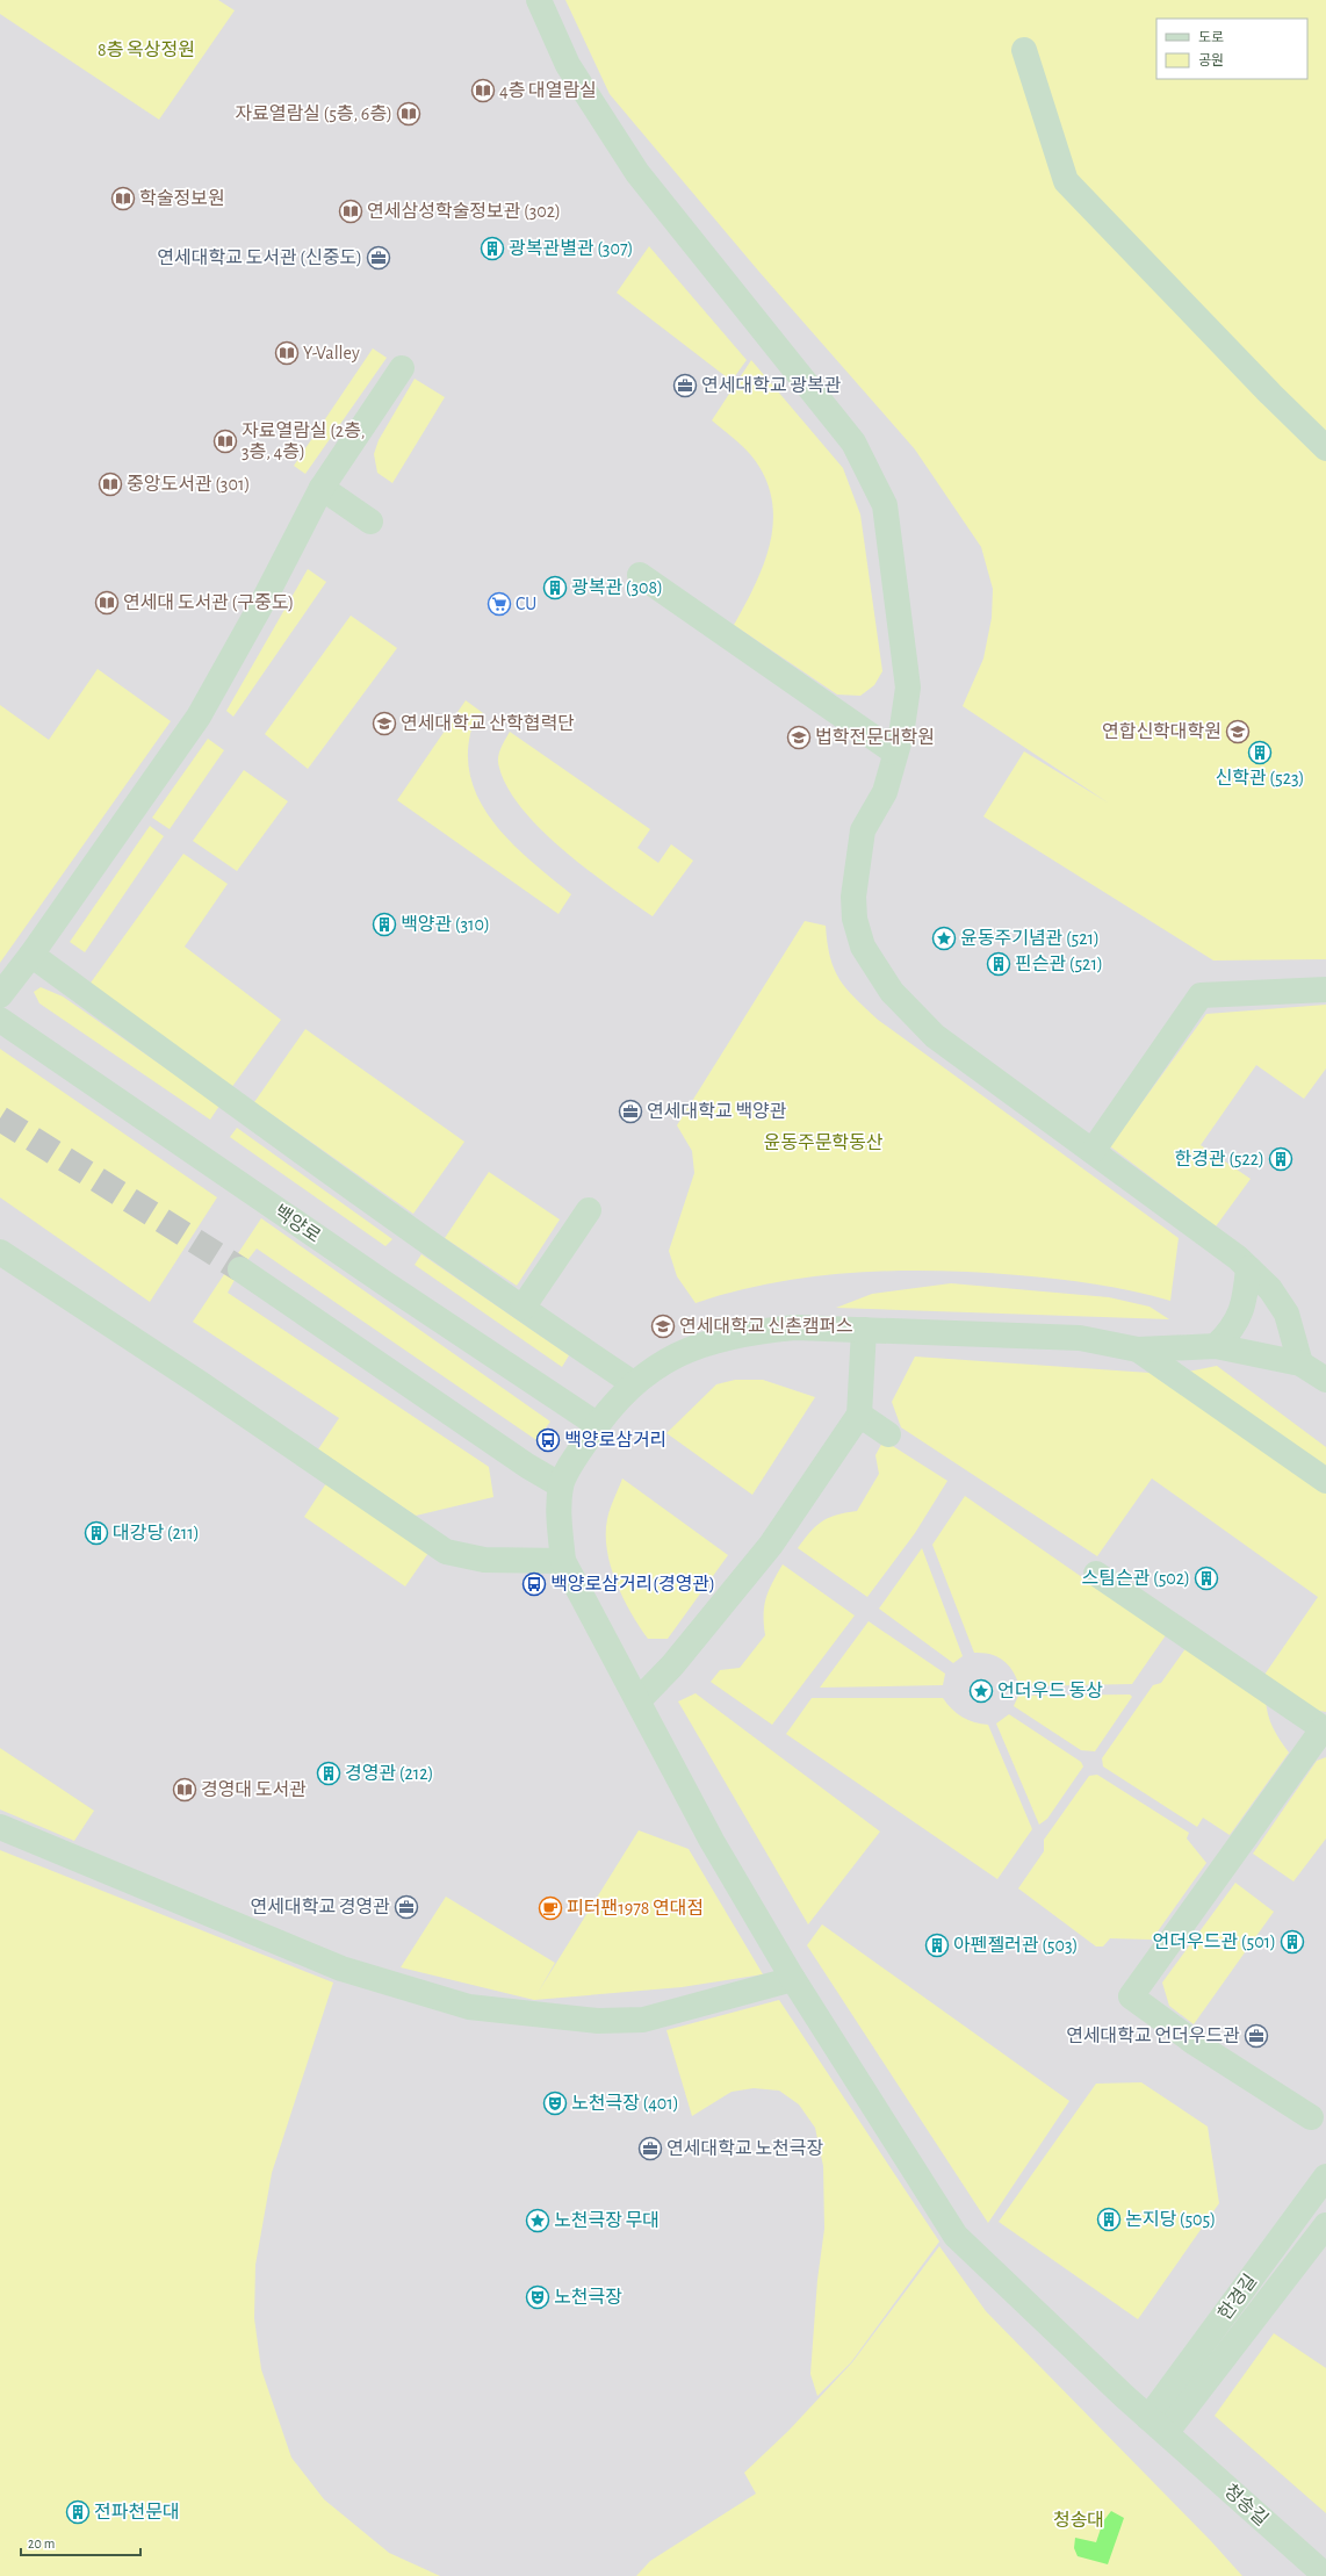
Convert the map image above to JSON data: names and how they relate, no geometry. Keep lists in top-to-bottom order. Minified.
{"streets":{"street":["백양로","한경길","청송길"]},"crossings":[["한경길","청송길"]],"parks":["8층 옥상정원","윤동주문학동산","청송대"],"places":{"library":["4층 대열람실","자료열람실 (5층, 6층)","학술정보원","연세삼성학술정보관 (302)","Y-Valley","자료열람실 (2층, 3층, 4층)","중앙도서관 (301)","연세대 도서관 (구중도)","경영대 도서관"],"building":["광복관별관 (307)","광복관 (308)","신학관 (523)","백양관 (310)","핀슨관 (521)","한경관 (522)","대강당 (211)","스팀슨관 (502)","경영관 (212)","언더우드관 (501)","아펜젤러관 (503)","논지당 (505)","전파천문대"],"office":["연세대학교 도서관 (신중도)","연세대학교 광복관","연세대학교 백양관","연세대학교 경영관","연세대학교 언더우드관","연세대학교 노천극장"],"supermarket":["CU"],"school or university":["연세대학교 산학협력단","연합신학대학원","법학전문대학원","연세대학교 신촌캠퍼스"],"place":["윤동주기념관 (521)","언더우드 동상","노천극장 무대"],"bus stop":["백양로삼거리","백양로삼거리(경영관)"],"cafe":["피터팬1978 연대점"],"theatre":["노천극장 (401)","노천극장"]},"legend":["도로","공원"],"scale_bar":"20 m"}
